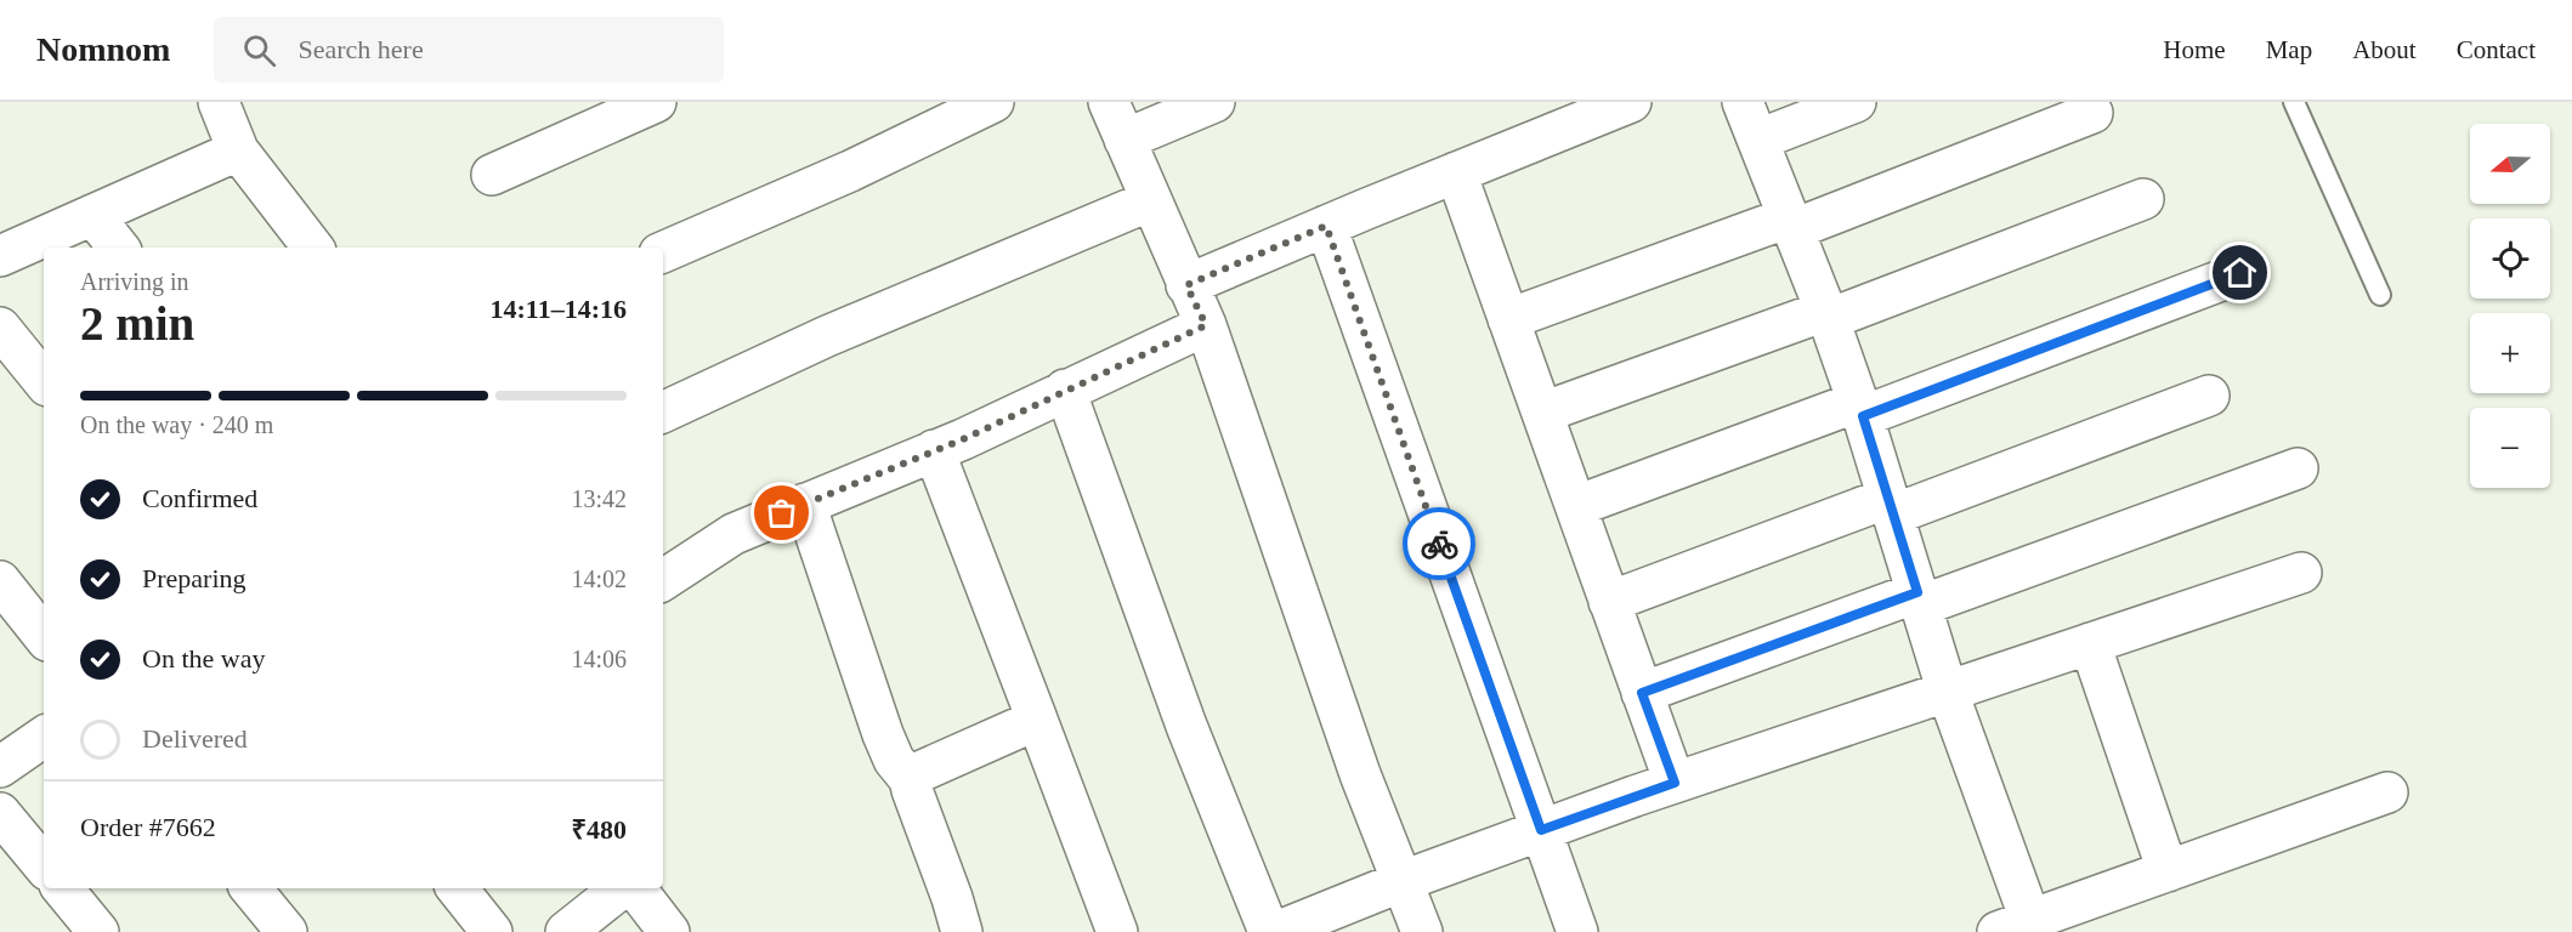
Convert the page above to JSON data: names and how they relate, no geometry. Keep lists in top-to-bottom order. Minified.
{"north":"left","page":{"header":"Nomnom","search":"Search here","nav":["Home","Map","About","Contact"],"map_buttons":["+","−"],"heading":["2 min","Arriving in","14:11–14:16"],"panel":["Order #7662","₹480"],"bar":"On the way · 240 m","list":[["Confirmed","13:42"],["Preparing","14:02"],["On the way","14:06"],"Delivered"]}}
